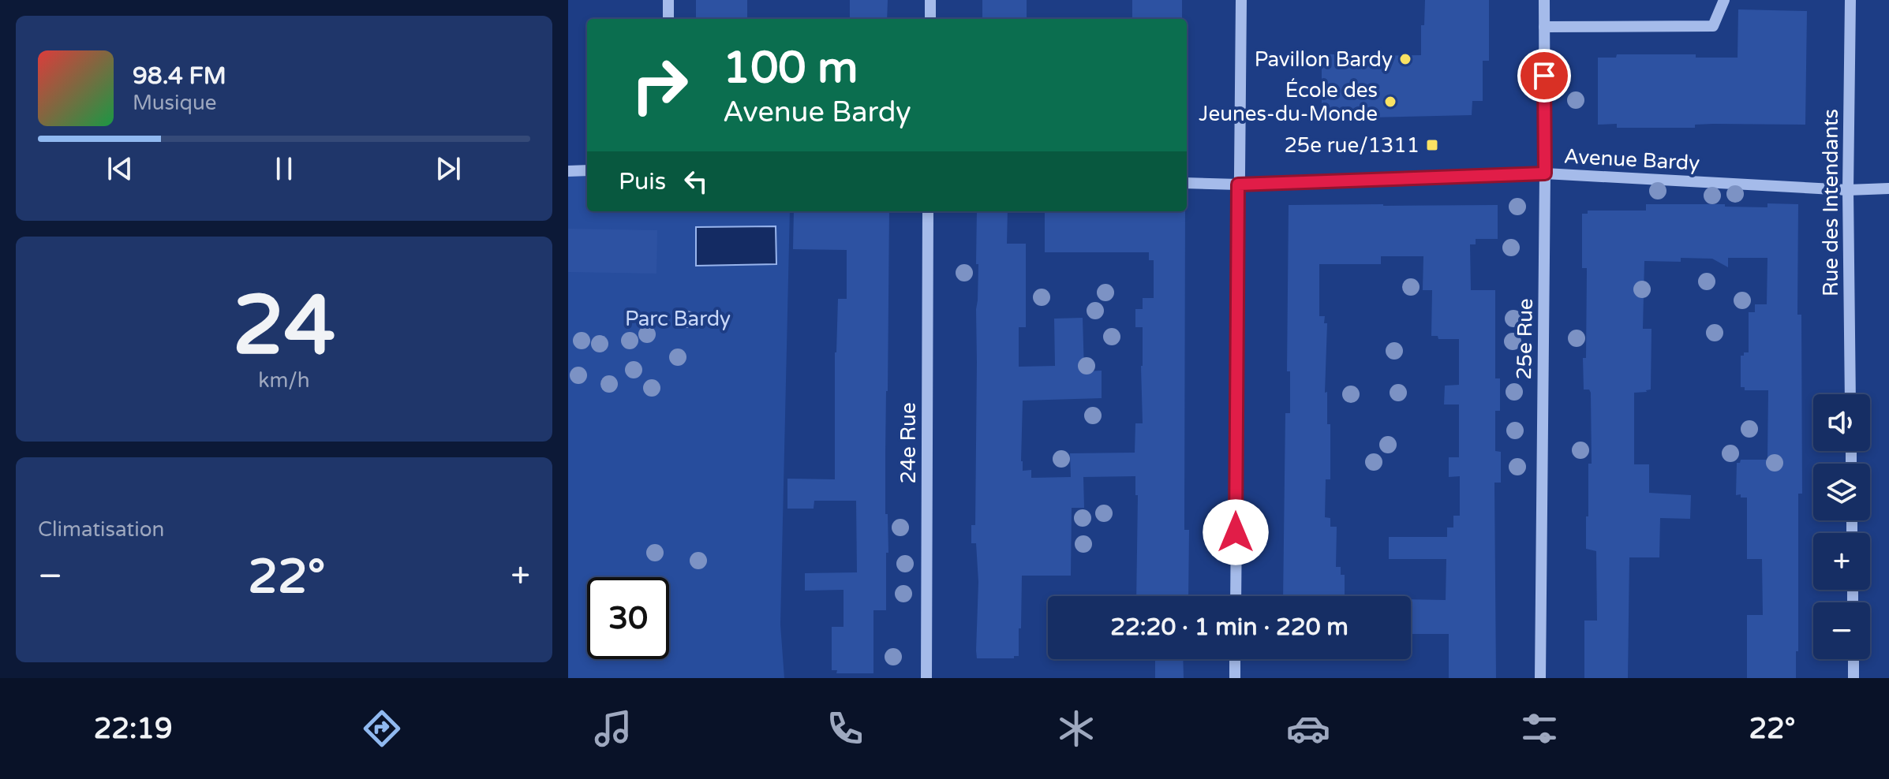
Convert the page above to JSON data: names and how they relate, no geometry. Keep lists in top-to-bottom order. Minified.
{"streets":{"street":["Avenue Bardy","Rue des Intendants","25e Rue","24e Rue"]},"crossings":[["Avenue Bardy","Rue des Intendants"],["Avenue Bardy","25e Rue"]],"parks":["Parc Bardy"],"places":{"other":["Pavillon Bardy","École des Jeunes-du-Monde"],"transit":["25e rue/1311"]},"page":{"turn":["100 m","Avenue Bardy"],"song":["98.4 FM","Musique"],"then":"Puis","tile":[["24","km/h"],"Climatisation"],"map_buttons":["+","−"],"heat":["−","22°","+"],"limit":"30","trip":"22:20 · 1 min · 220 m","tabs":["22:19","22°"]}}
